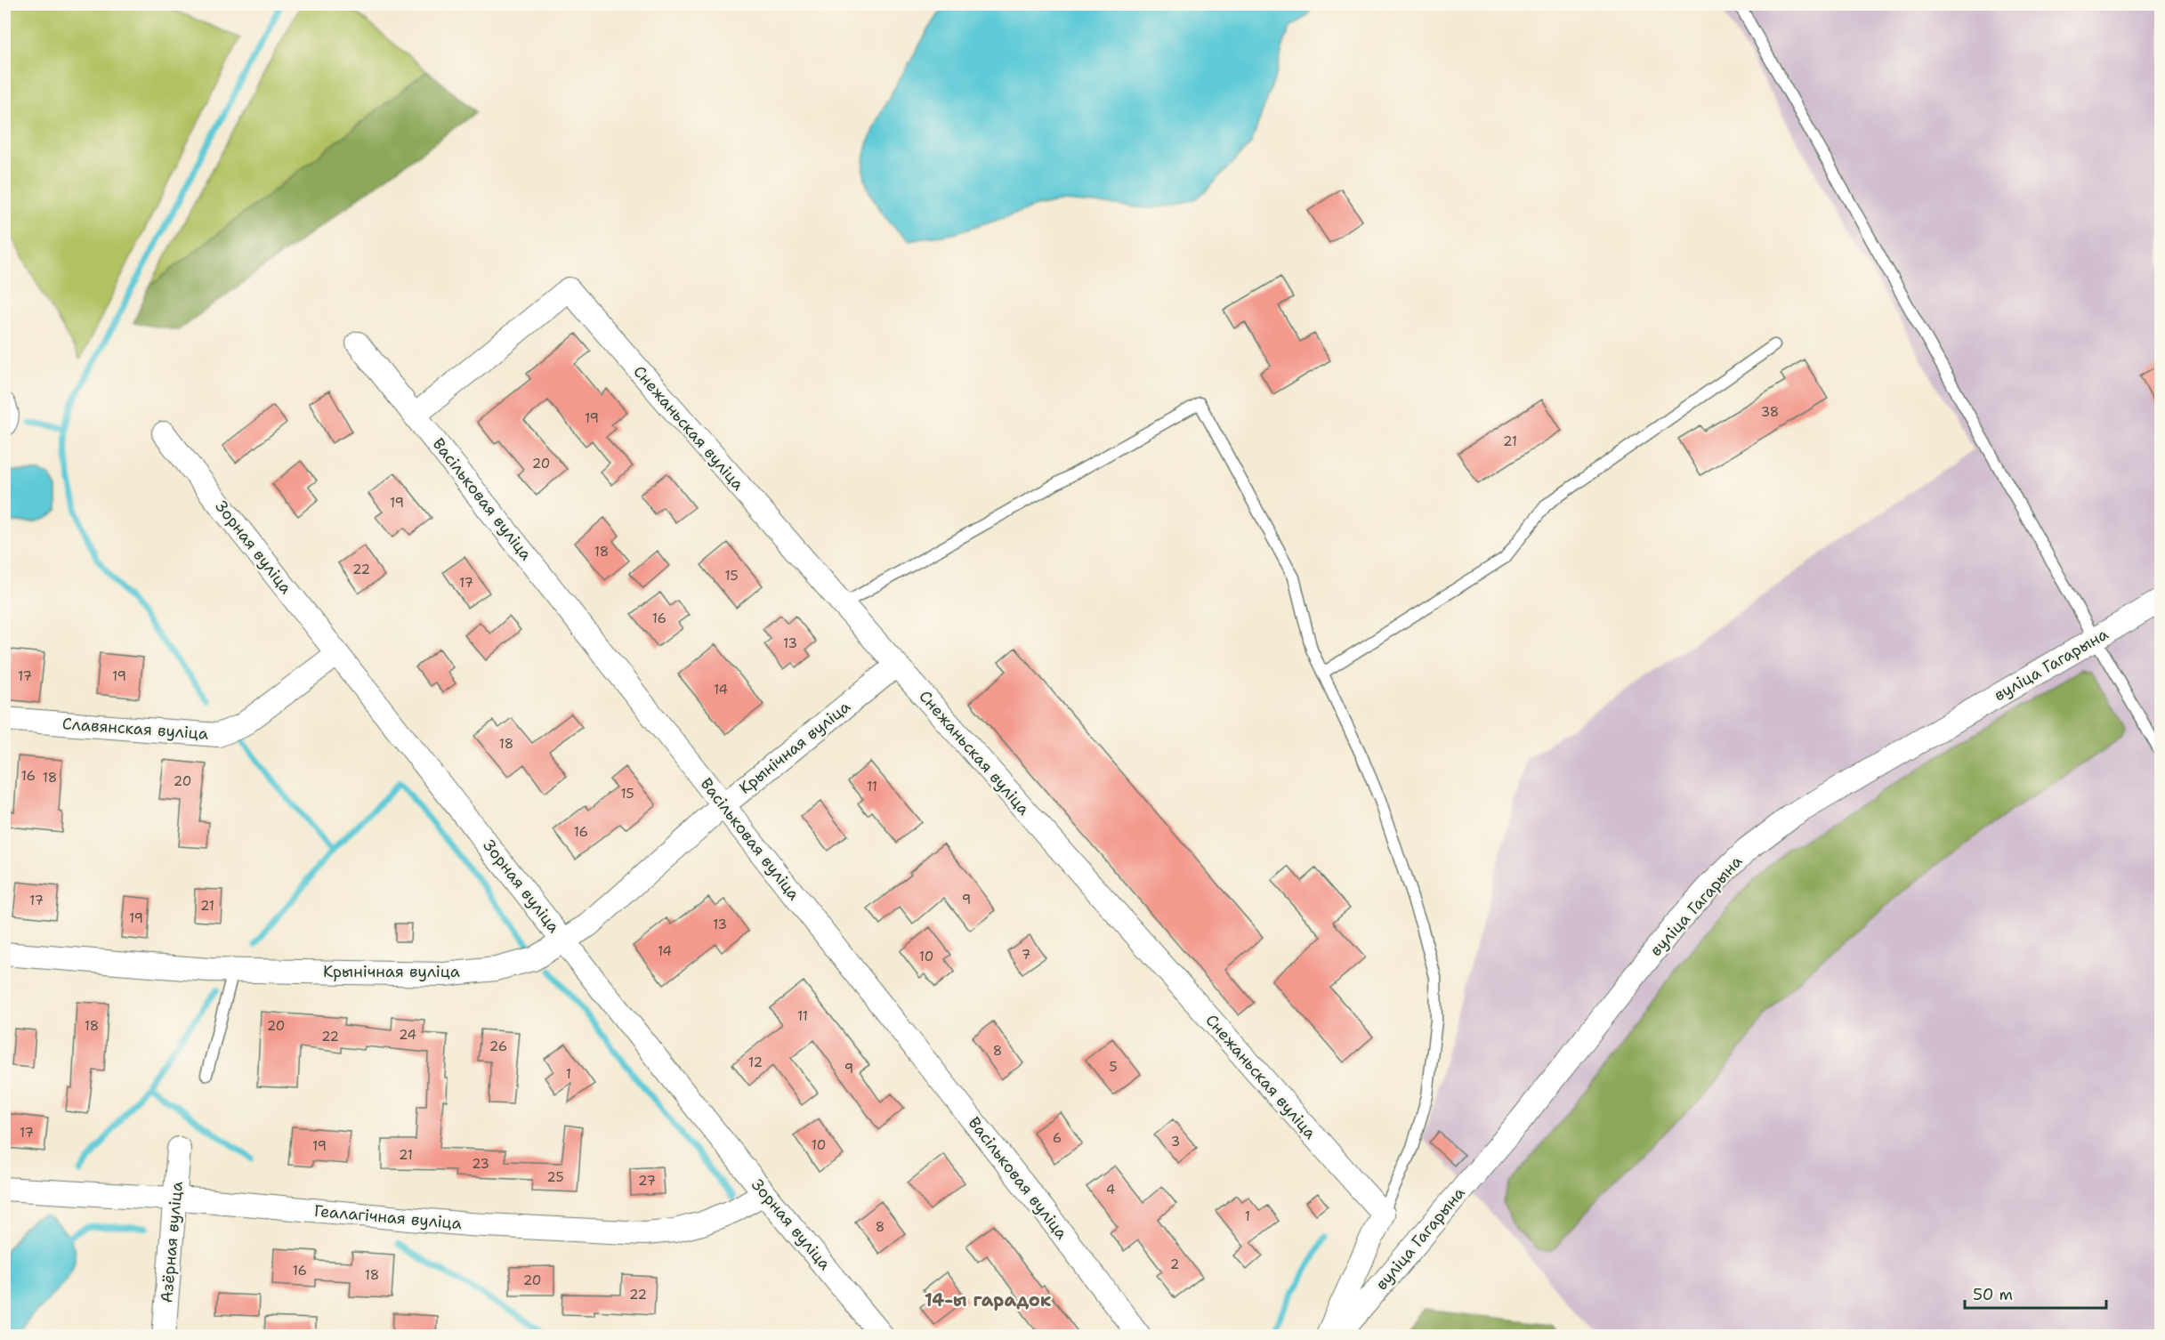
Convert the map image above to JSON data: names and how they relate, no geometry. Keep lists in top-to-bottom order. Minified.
{"streets":{"street":["Снежаньская вуліца","Васільковая вуліца","Зорная вуліца","вуліца Гагарына","Славянская вуліца","Крынічная вуліца","Геалагічная вуліца","Азёрная вуліца"]},"crossings":[["Снежаньская вуліца","Васільковая вуліца"],["Снежаньская вуліца","Крынічная вуліца"],["Васільковая вуліца","Крынічная вуліца"],["Зорная вуліца","Славянская вуліца"],["Зорная вуліца","Крынічная вуліца"],["Зорная вуліца","Геалагічная вуліца"],["Геалагічная вуліца","Азёрная вуліца"]],"districts":["14-ы гарадок"],"house_numbers":["38","19","21","20","19","18","22","15","17","16","13","17","19","14","18","16","18","20","11","15","16","9","17","21","19","13","14","7","10","11","18","20","24","22","26","8","12","5","9","1","17","6","3","10","19","21","23","25","27","4","1","8","2","16","18","20","22"],"scale_bar":"50 m"}
